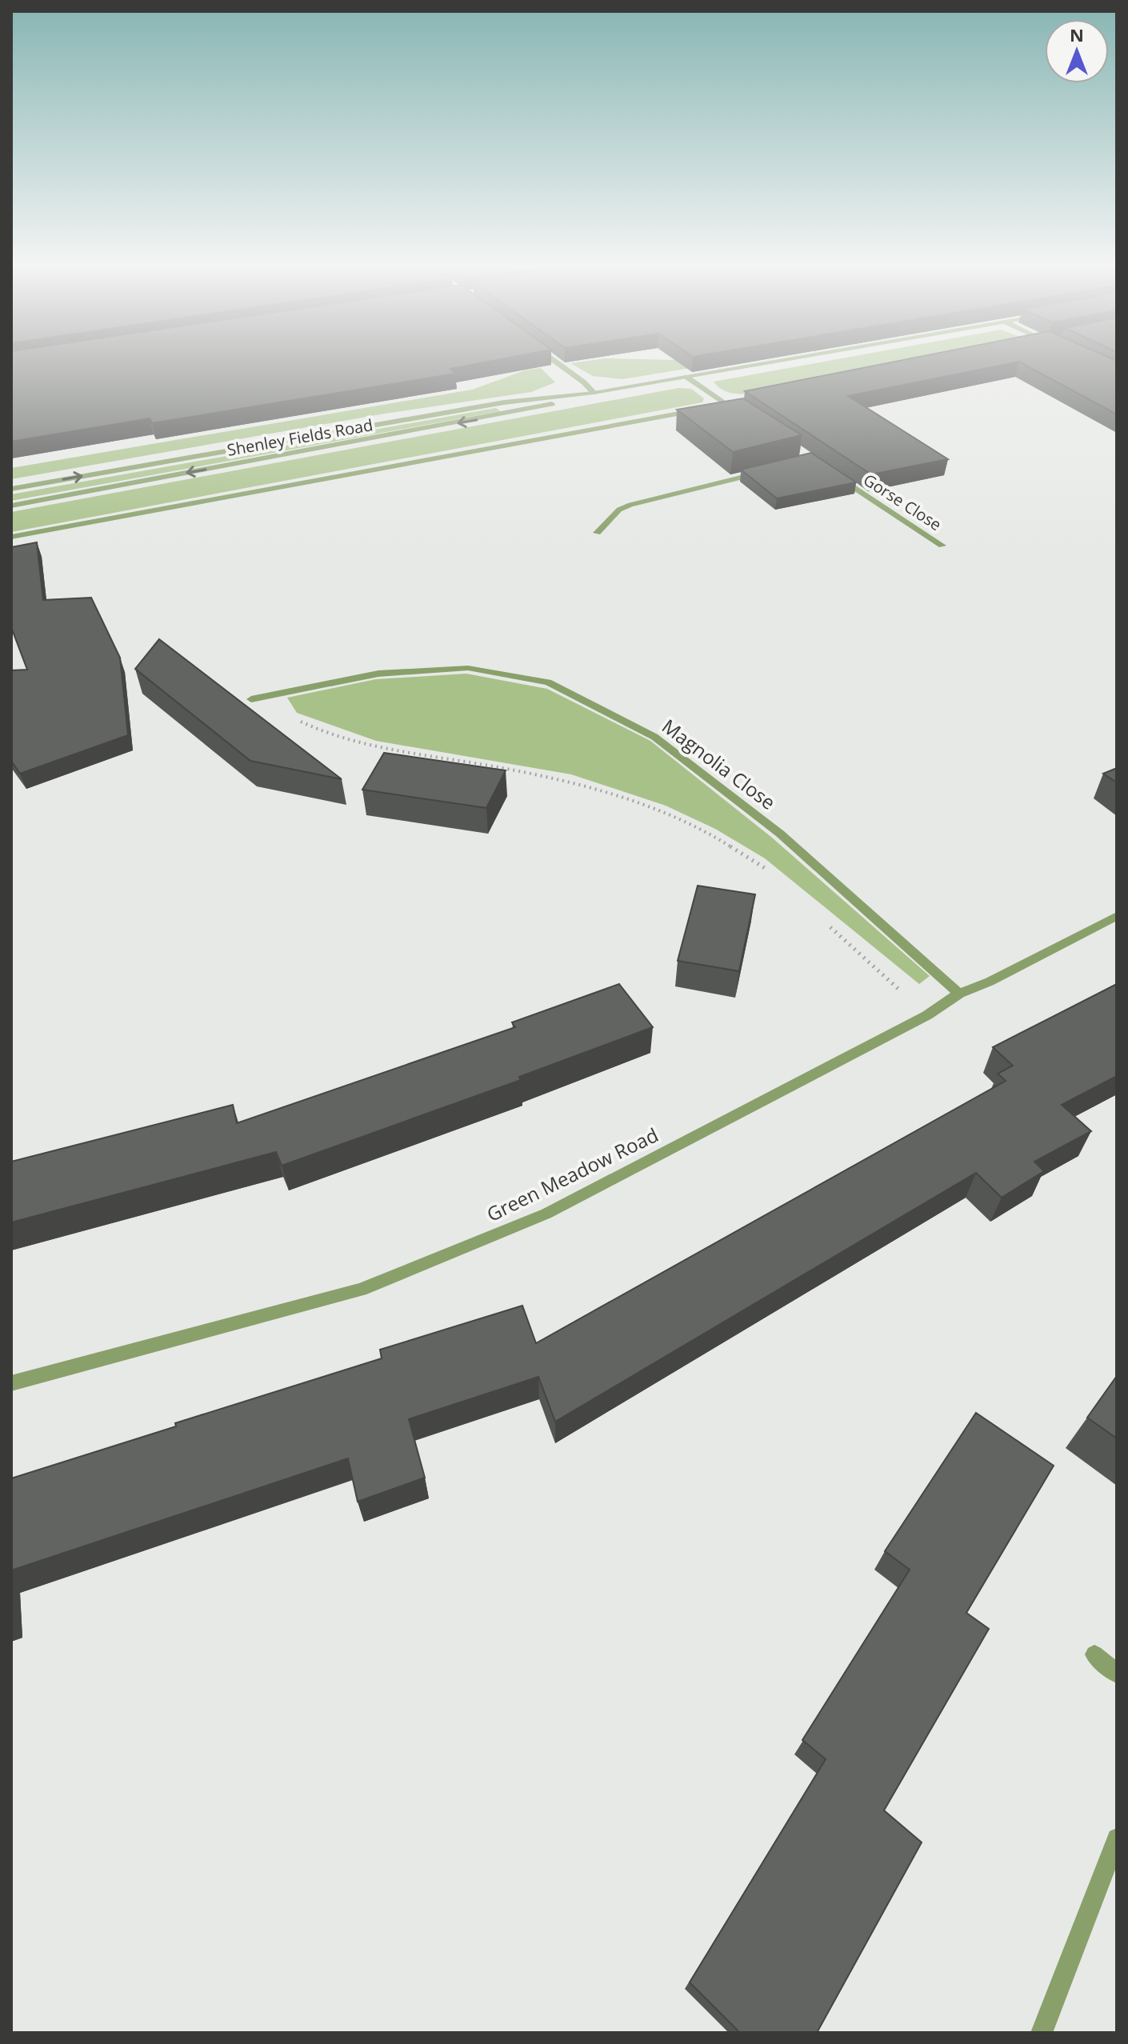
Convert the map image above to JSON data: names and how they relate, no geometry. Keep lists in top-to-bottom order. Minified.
{"streets":{"street":["Shenley Fields Road","Gorse Close","Magnolia Close","Green Meadow Road"]},"crossings":[["Magnolia Close","Green Meadow Road"]],"north":"top"}
